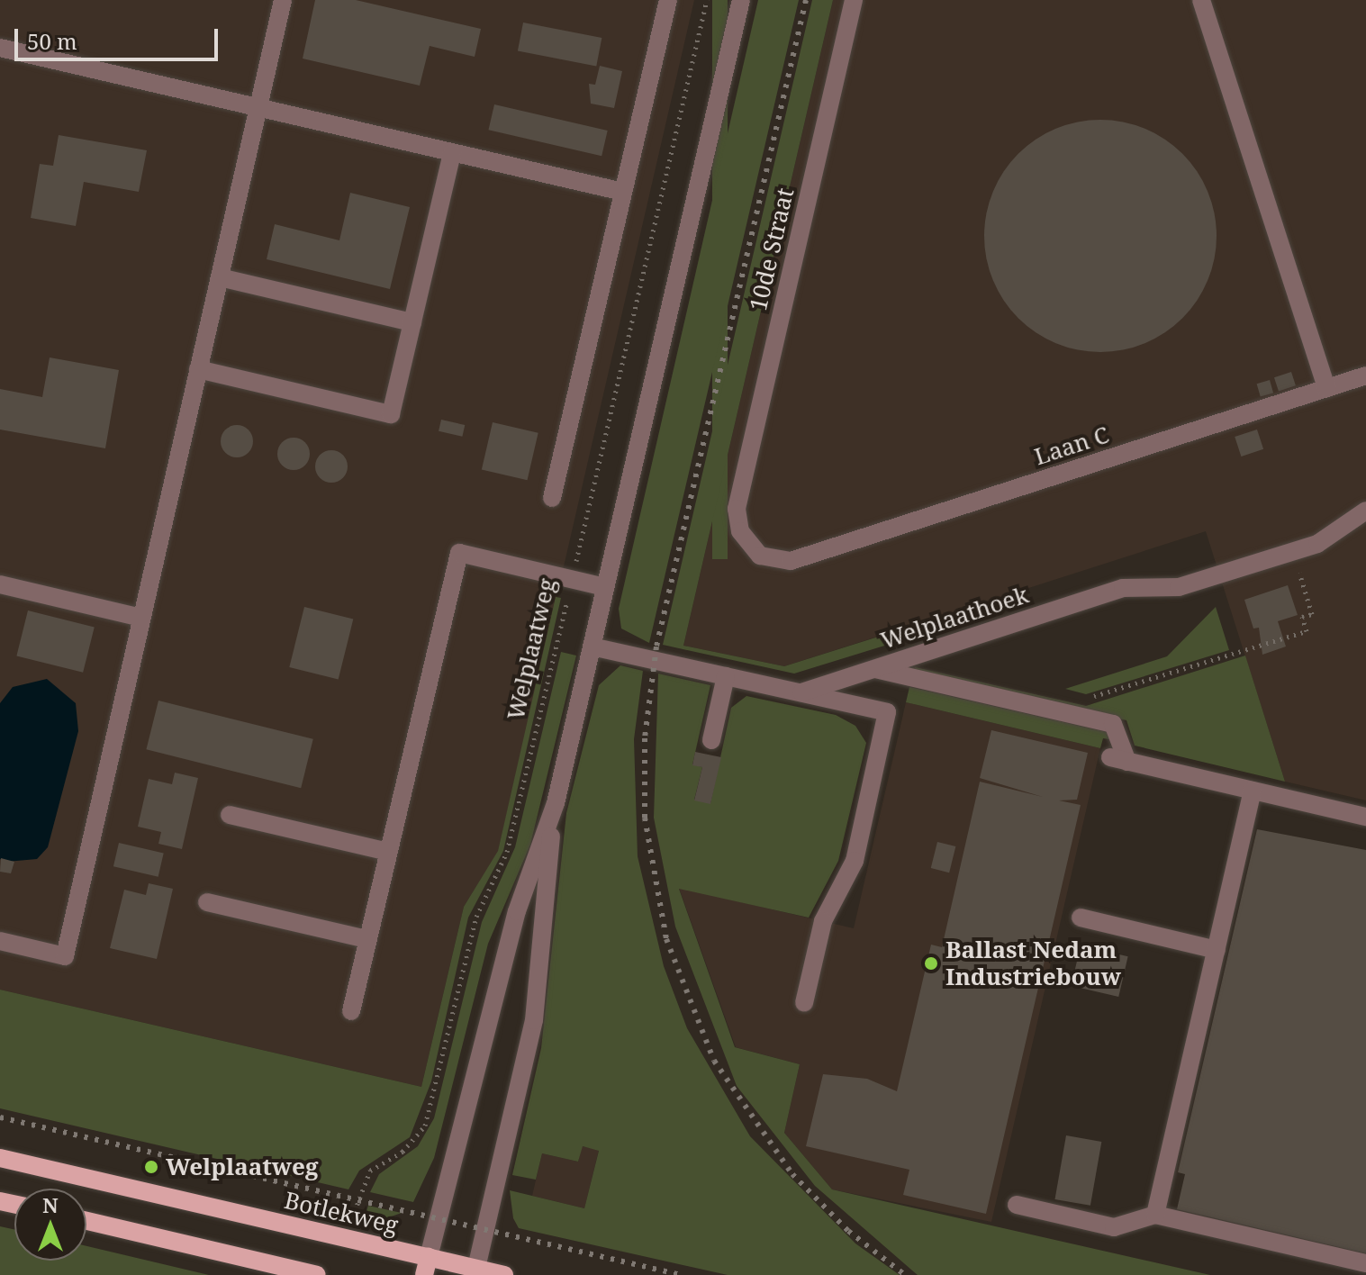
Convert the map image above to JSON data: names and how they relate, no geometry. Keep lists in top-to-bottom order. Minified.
{"streets":{"main road":["Botlekweg"],"street":["10de Straat","Laan C","Welplaathoek"],"path":["Welplaatweg"]},"crossings":[["10de Straat","Laan C"],["Welplaatweg","Botlekweg"]],"places":["Ballast Nedam Industriebouw","Welplaatweg"],"scale_bar":"50 m","north":"top"}
